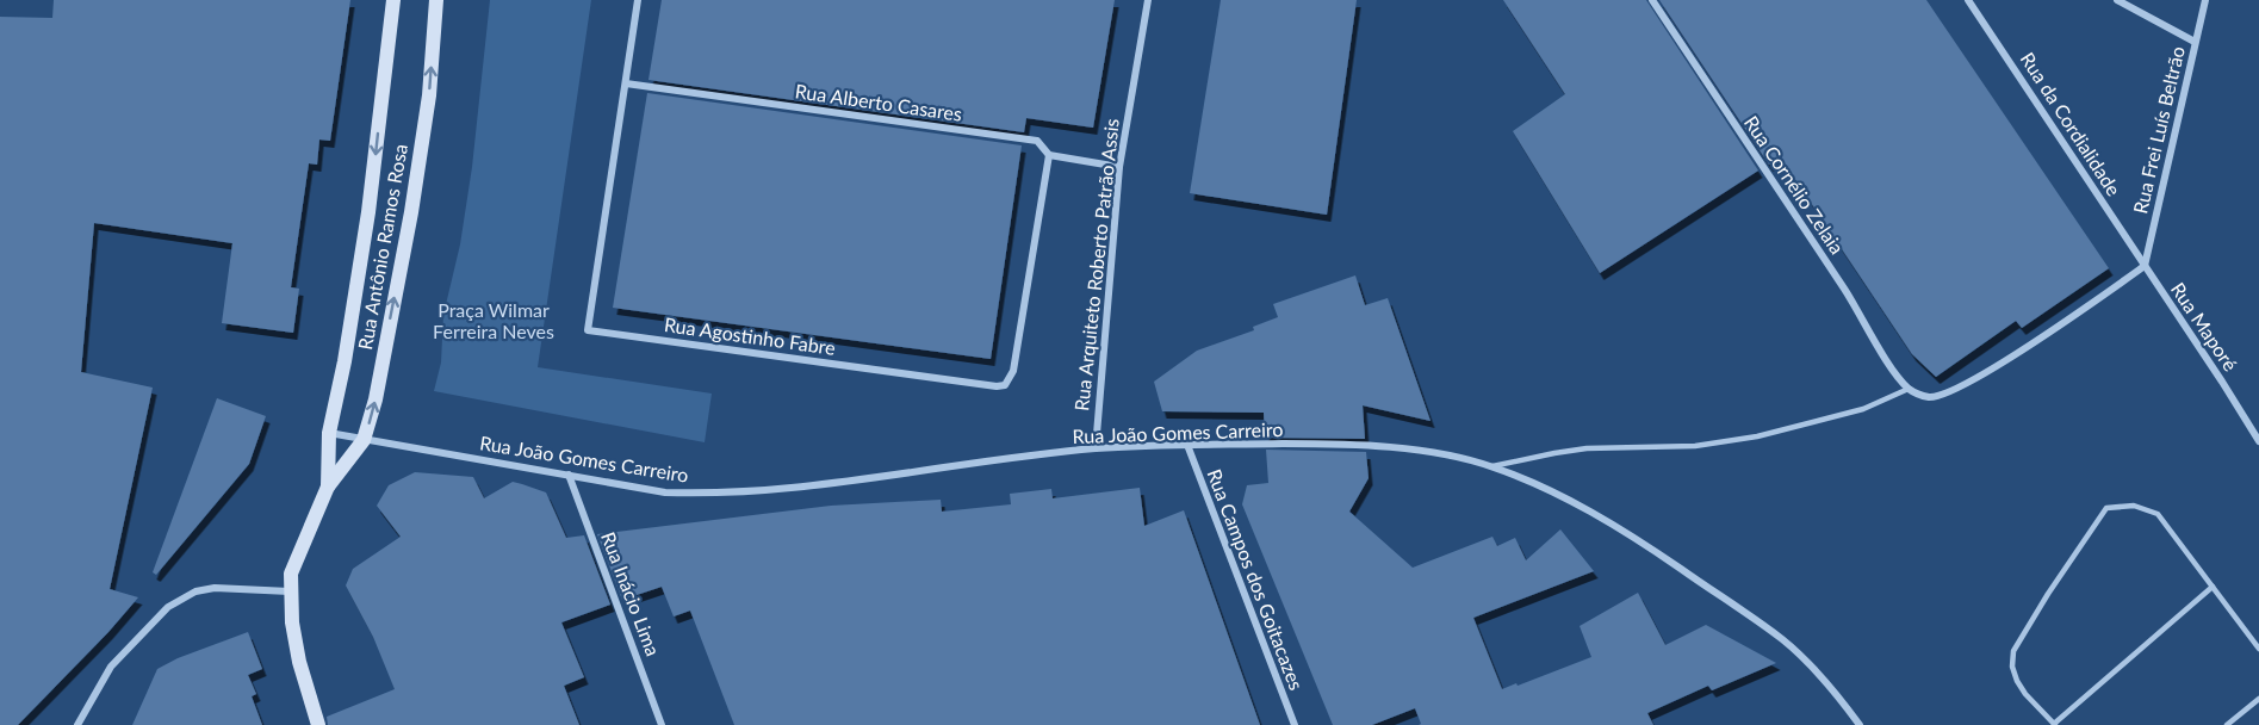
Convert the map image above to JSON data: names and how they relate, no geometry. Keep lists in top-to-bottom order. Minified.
{"streets":{"main road":["Rua Antônio Ramos Rosa"],"street":["Rua Alberto Casares","Rua da Cordialidade","Rua Frei Luís Beltrão","Rua Cornélio Zelaia","Rua Arquiteto Roberto Patrão Assis","Rua Maporé","Rua Agostinho Fabre","Rua João Gomes Carreiro","Rua Campos dos Goitacazes","Rua Inácio Lima"]},"crossings":[["Rua Alberto Casares","Rua Arquiteto Roberto Patrão Assis"],["Rua Alberto Casares","Rua Agostinho Fabre"],["Rua da Cordialidade","Rua Frei Luís Beltrão"],["Rua da Cordialidade","Rua Maporé"],["Rua Frei Luís Beltrão","Rua Maporé"],["Rua Antônio Ramos Rosa","Rua João Gomes Carreiro"],["Rua Arquiteto Roberto Patrão Assis","Rua João Gomes Carreiro"],["Rua João Gomes Carreiro","Rua Campos dos Goitacazes"],["Rua João Gomes Carreiro","Rua Inácio Lima"]],"parks":["Praça Wilmar Ferreira Neves"]}
